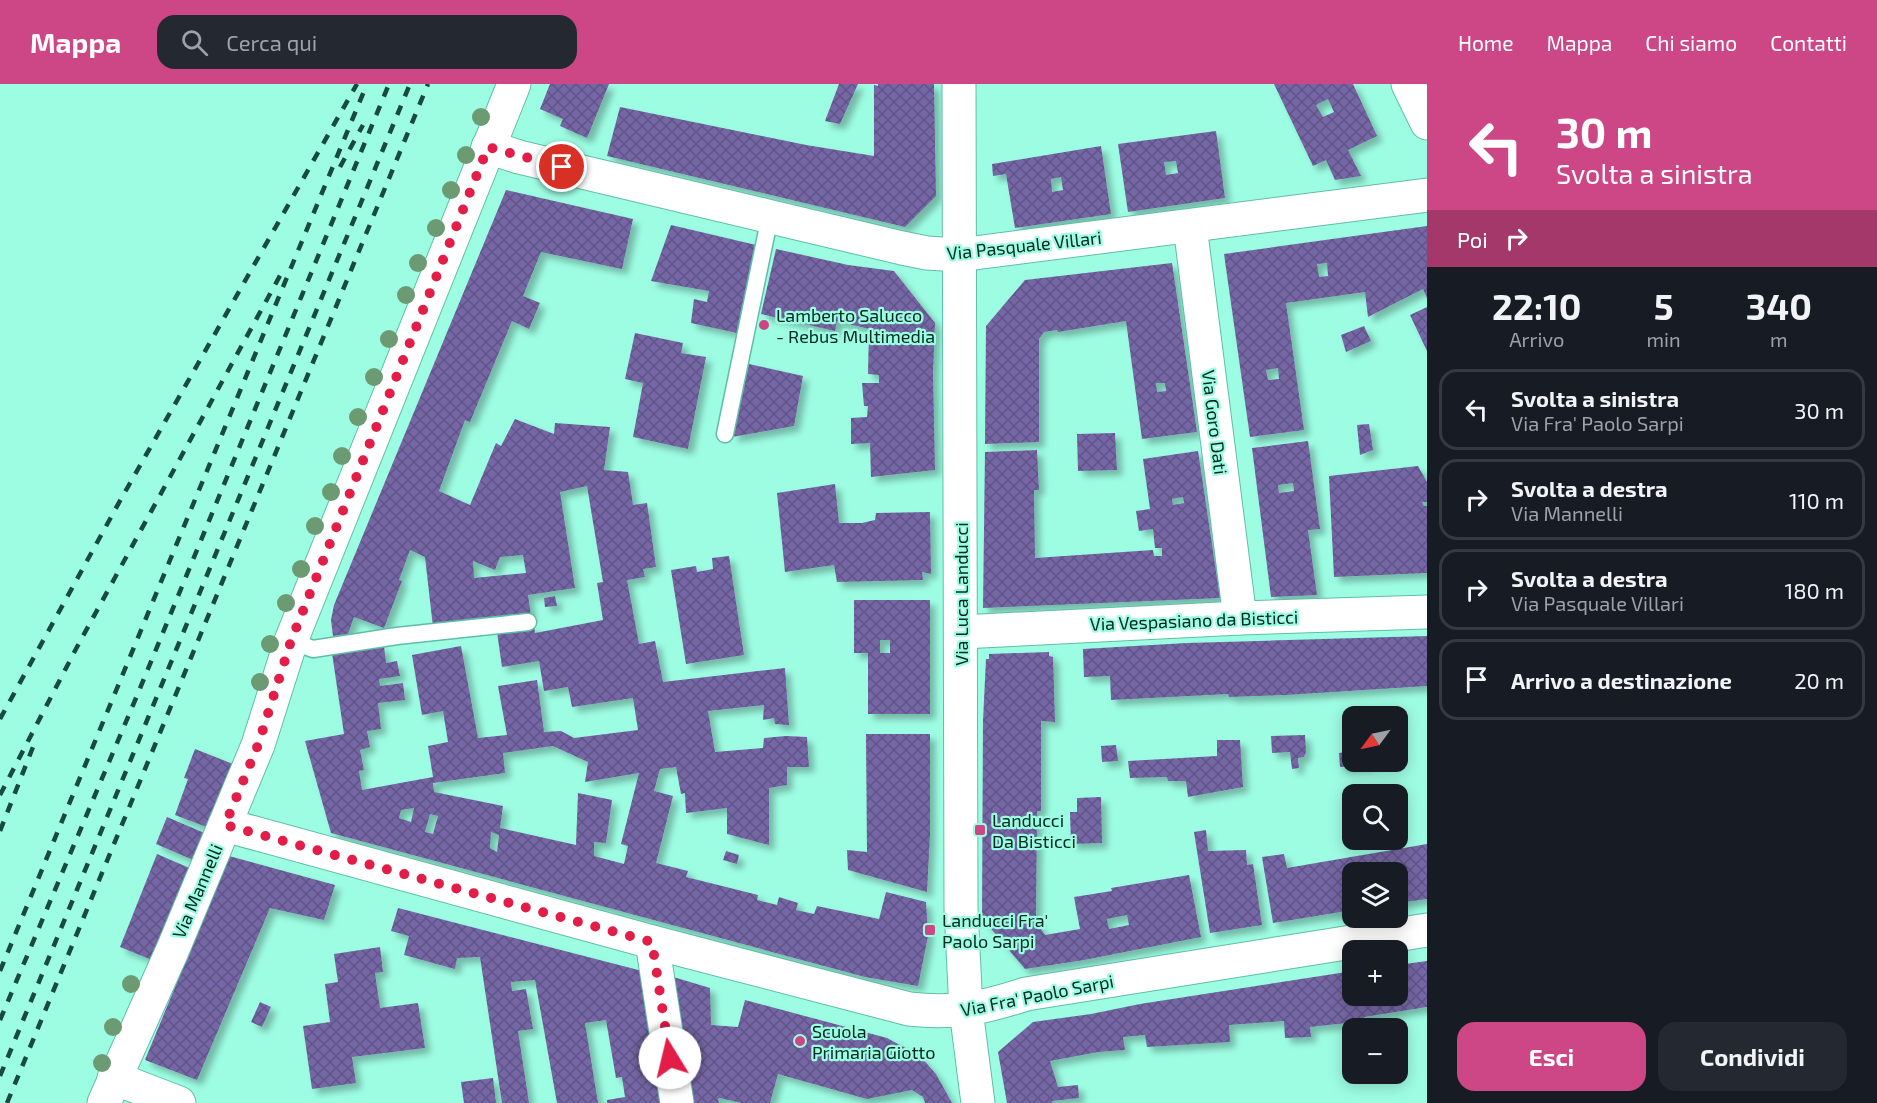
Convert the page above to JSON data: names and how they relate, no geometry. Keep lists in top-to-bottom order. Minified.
{"streets":{"street":["Via Pasquale Villari","Via Goro Dati","Via Luca Landucci","Via Vespasiano da Bisticci","Via Mannelli","Via Fra' Paolo Sarpi"]},"crossings":[["Via Pasquale Villari","Via Goro Dati"],["Via Pasquale Villari","Via Luca Landucci"],["Via Pasquale Villari","Via Mannelli"],["Via Goro Dati","Via Vespasiano da Bisticci"],["Via Luca Landucci","Via Vespasiano da Bisticci"],["Via Luca Landucci","Via Fra' Paolo Sarpi"],["Via Mannelli","Via Fra' Paolo Sarpi"]],"places":{"other":["Lamberto Salucco - Rebus Multimedia","Scuola Primaria Giotto"],"transit":["Landucci Da Bisticci","Landucci Fra' Paolo Sarpi"]},"north":"bottom left","page":{"header":"Mappa","search":"Cerca qui","nav":["Home","Mappa","Chi siamo","Contatti"],"turn":["30 m","Svolta a sinistra"],"then":"Poi","eta":["22:10","Arrivo","5","min","340","m"],"list":[{"name":"Svolta a sinistra","note":"Via Fra' Paolo Sarpi","value":"30 m"},{"name":"Svolta a destra","note":"Via Mannelli","value":"110 m"},{"name":"Svolta a destra","note":"Via Pasquale Villari","value":"180 m"},{"name":"Arrivo a destinazione","value":"20 m"}],"map_buttons":["+","−"],"buttons":["Esci","Condividi"]}}
